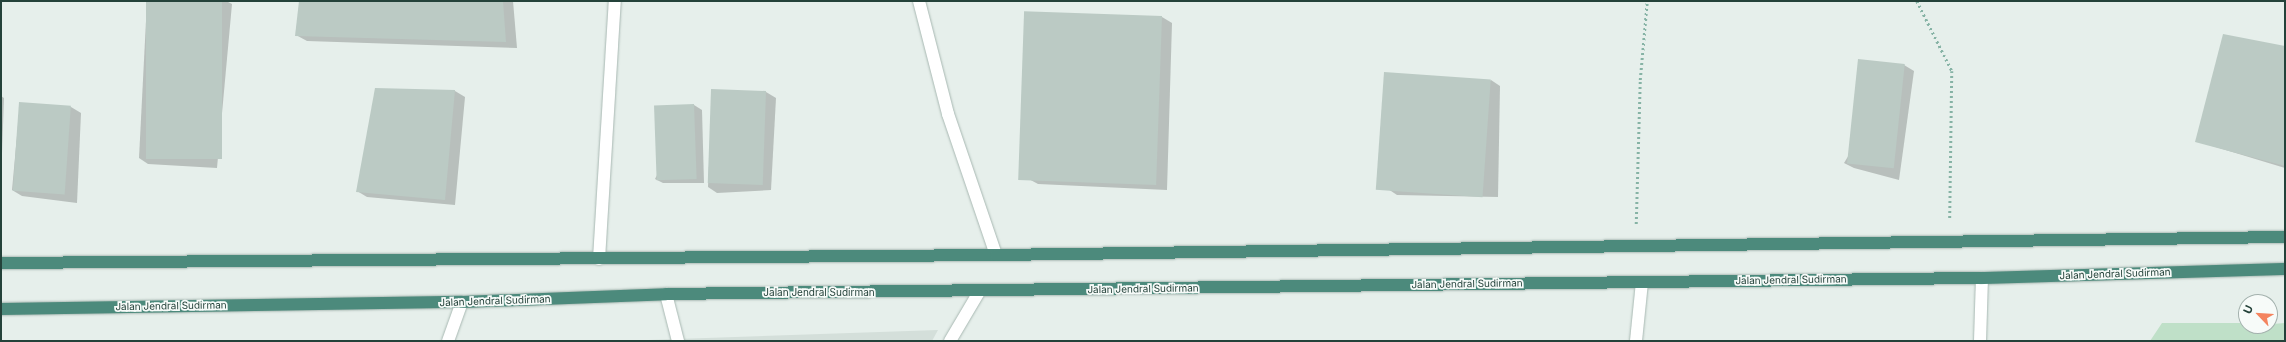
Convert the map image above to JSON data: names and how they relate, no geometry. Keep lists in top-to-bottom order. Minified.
{"streets":{"highway":["Jalan Jendral Sudirman"]},"north":"top left"}
